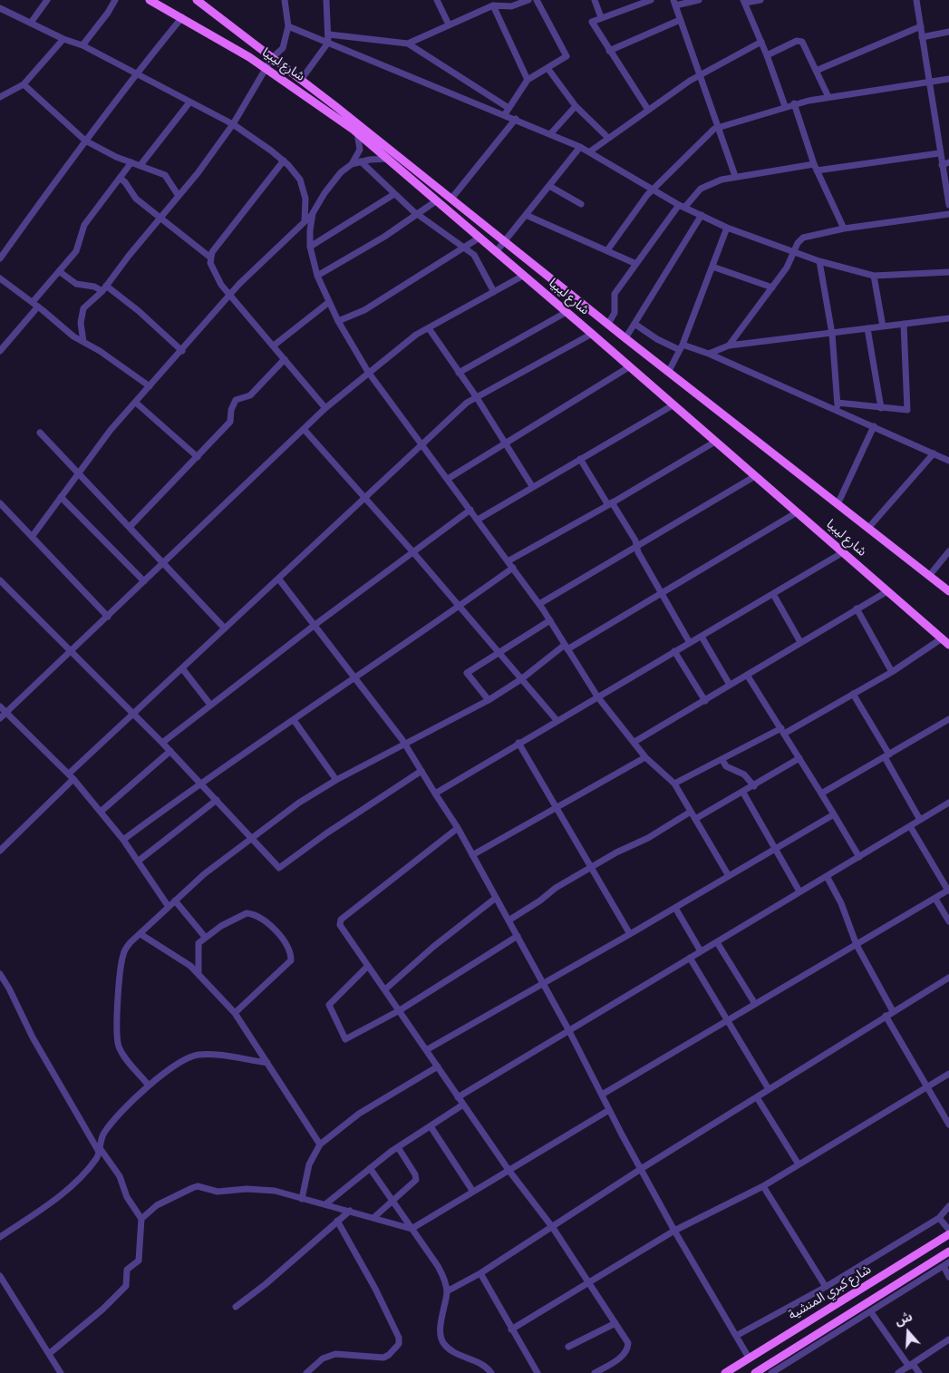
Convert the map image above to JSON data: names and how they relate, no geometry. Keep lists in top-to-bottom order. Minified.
{"streets":{"main road":["شارع ليبيا","شارع كبري المنشية"]},"north":"top"}
